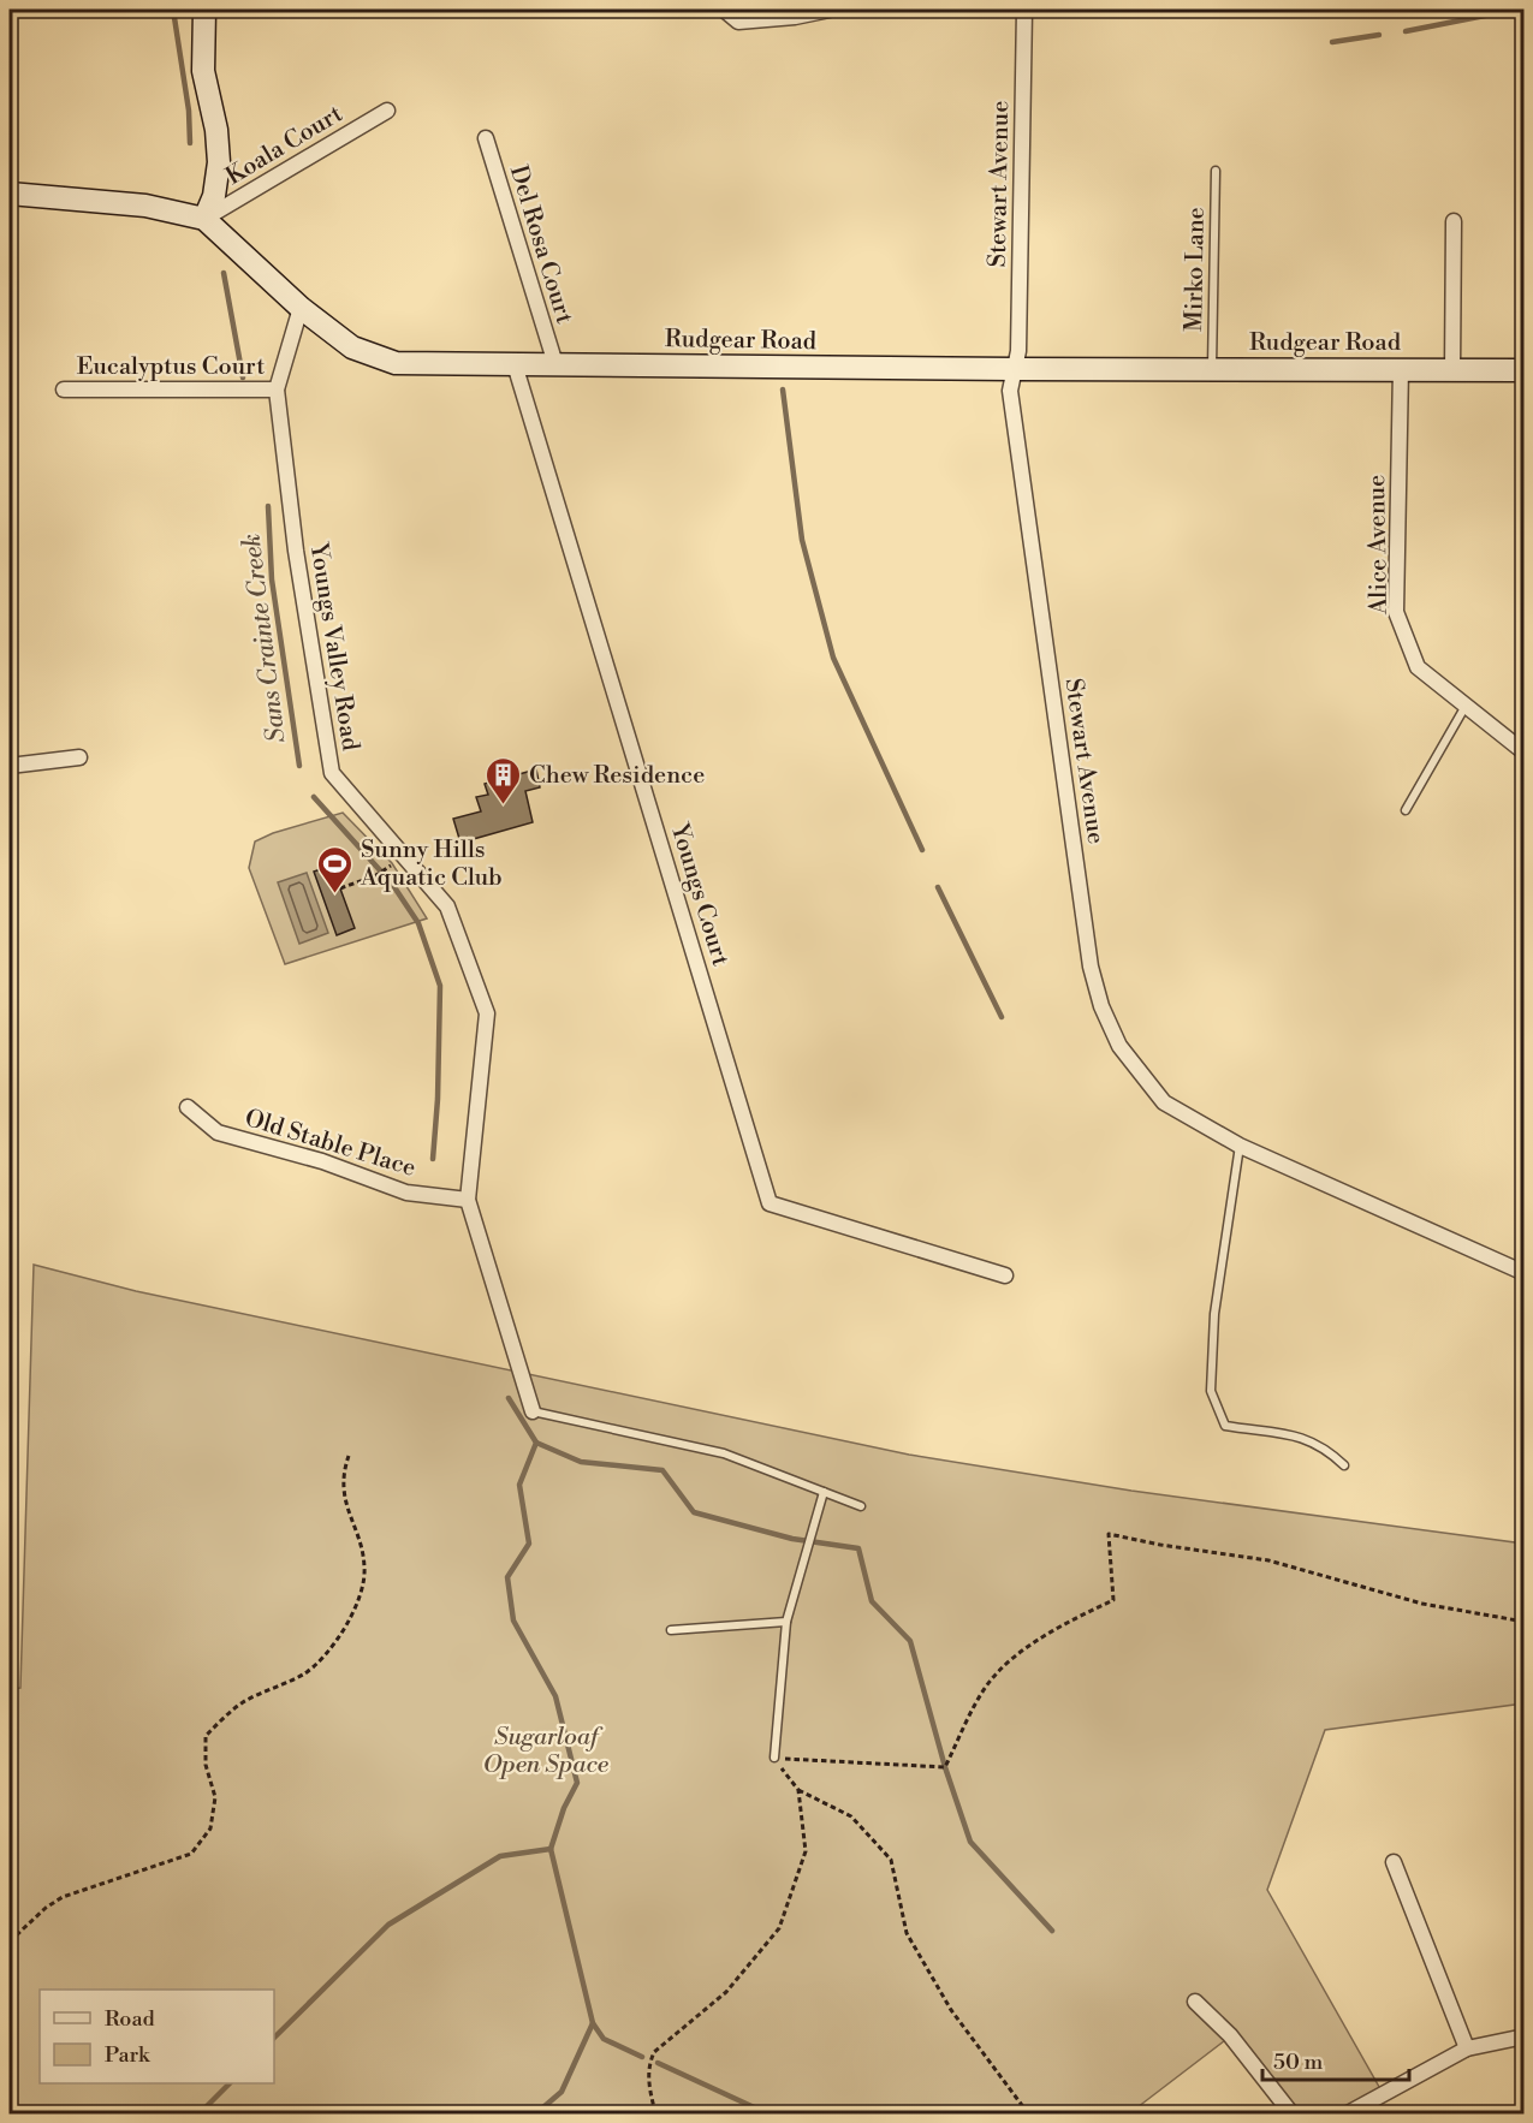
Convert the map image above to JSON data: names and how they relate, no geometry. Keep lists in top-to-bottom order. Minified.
{"streets":{"street":["Koala Court","Stewart Avenue","Del Rosa Court","Rudgear Road","Eucalyptus Court","Alice Avenue","Youngs Valley Road","Youngs Court","Old Stable Place"],"lane":["Mirko Lane"]},"crossings":[["Koala Court","Rudgear Road"],["Stewart Avenue","Rudgear Road"],["Del Rosa Court","Rudgear Road"],["Mirko Lane","Rudgear Road"],["Rudgear Road","Alice Avenue"],["Rudgear Road","Youngs Valley Road"],["Rudgear Road","Youngs Court"],["Eucalyptus Court","Youngs Valley Road"],["Youngs Valley Road","Old Stable Place"]],"water":["Sans Crainte Creek"],"parks":["Sugarloaf Open Space"],"places":{"building":["Chew Residence"],"sports":["Sunny Hills Aquatic Club"]},"legend":["Road","Park"],"scale_bar":"50 m"}
